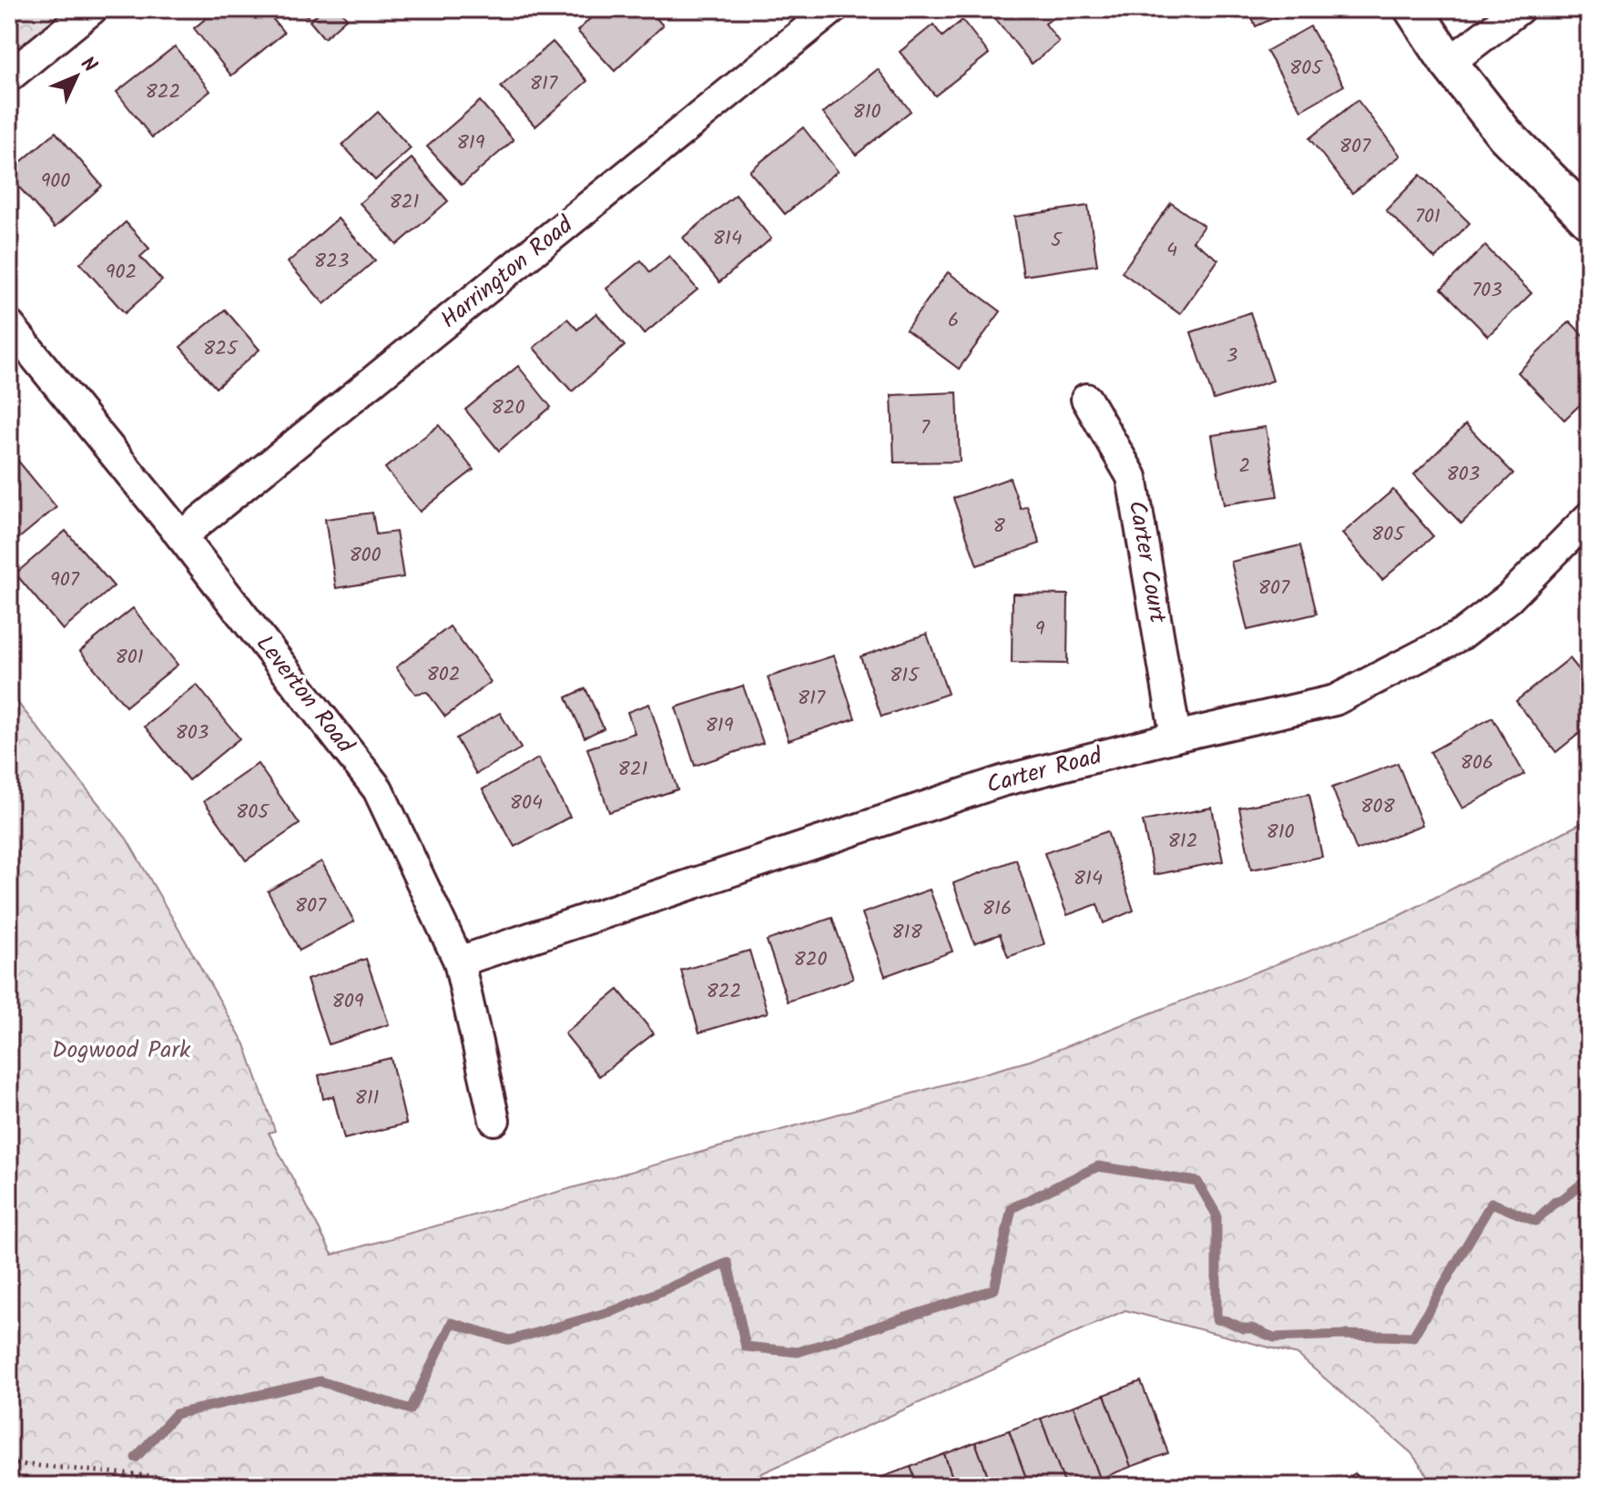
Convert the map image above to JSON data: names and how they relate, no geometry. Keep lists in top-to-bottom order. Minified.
{"streets":{"street":["Harrington Road","Carter Court","Leverton Road","Carter Road"]},"crossings":[["Harrington Road","Leverton Road"],["Carter Court","Carter Road"],["Leverton Road","Carter Road"]],"parks":["Dogwood Park"],"house_numbers":["805","817","822","810","819","807","900","821","701","814","5","4","823","902","703","6","825","3","820","7","2","803","8","805","800","907","807","9","801","802","815","817","819","803","806","821","804","808","805","810","812","814","807","816","818","820","822","809","811"],"north":"top right"}
